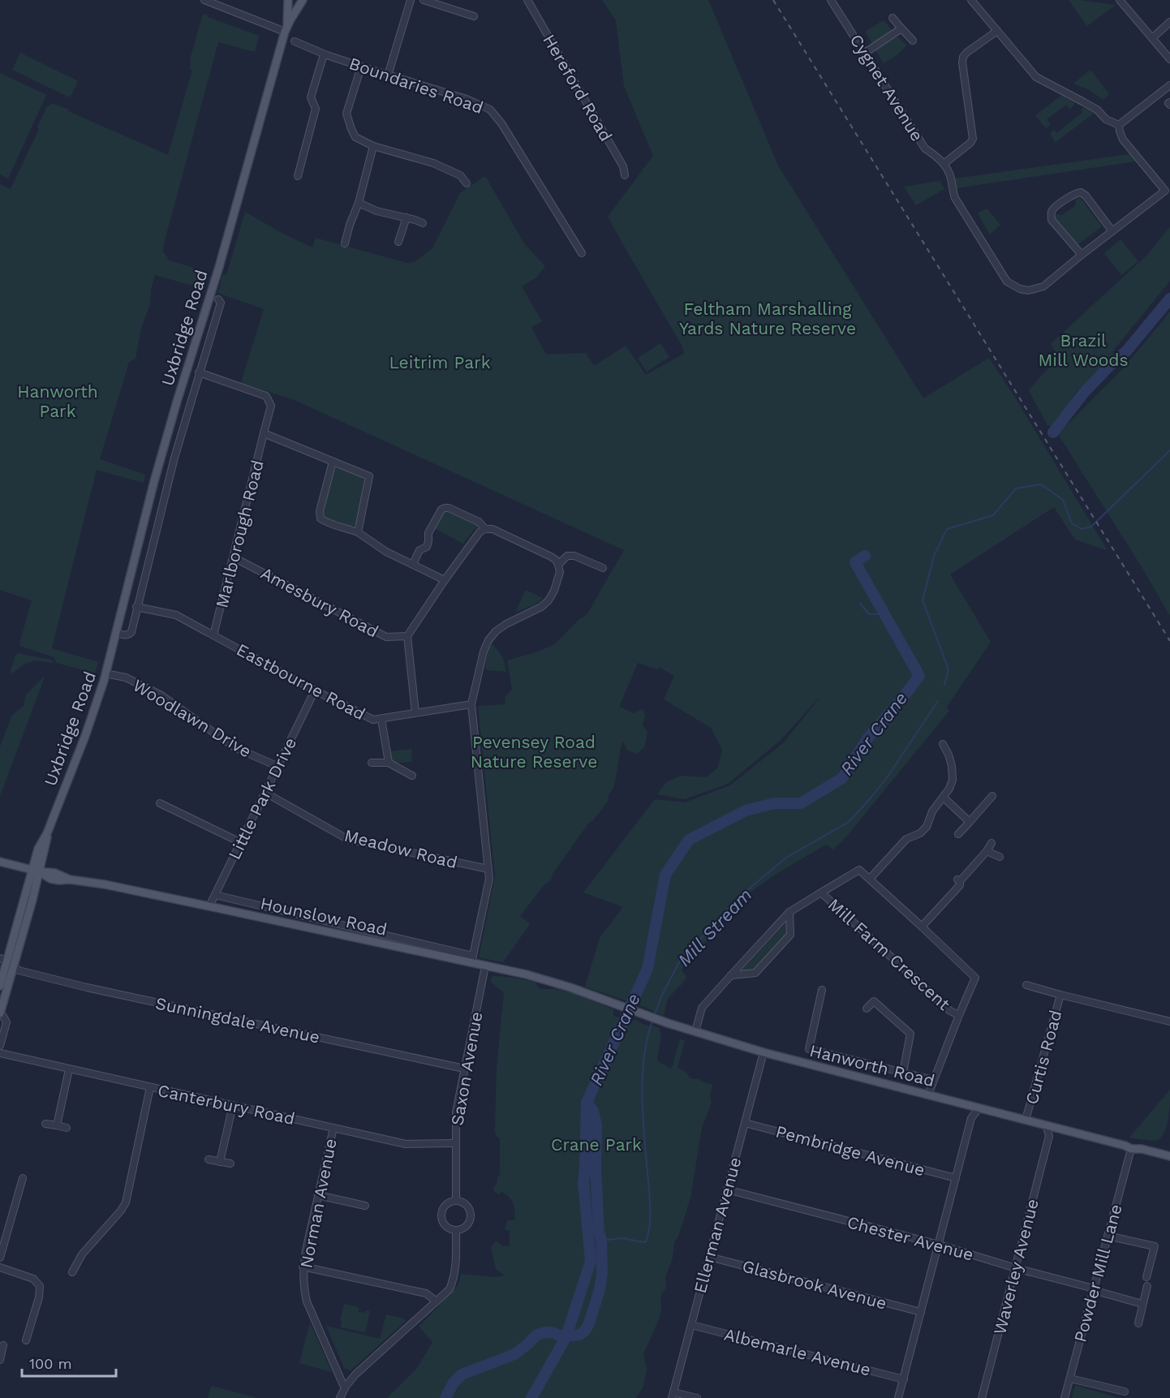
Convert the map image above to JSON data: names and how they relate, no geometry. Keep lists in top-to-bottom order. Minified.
{"streets":{"main road":["Uxbridge Road","Hounslow Road","Hanworth Road"],"street":["Boundaries Road","Hereford Road","Cygnet Avenue","Marlborough Road","Amesbury Road","Eastbourne Road","Woodlawn Drive","Little Park Drive","Meadow Road","Mill Farm Crescent","Sunningdale Avenue","Curtis Road","Saxon Avenue","Canterbury Road","Pembridge Avenue","Norman Avenue","Ellerman Avenue","Chester Avenue","Waverley Avenue","Powder Mill Lane","Glasbrook Avenue","Albemarle Avenue"]},"crossings":[["Uxbridge Road","Marlborough Road"],["Uxbridge Road","Eastbourne Road"],["Uxbridge Road","Woodlawn Drive"],["Uxbridge Road","Hounslow Road"],["Uxbridge Road","Sunningdale Avenue"],["Marlborough Road","Amesbury Road"],["Marlborough Road","Eastbourne Road"],["Eastbourne Road","Little Park Drive"],["Woodlawn Drive","Little Park Drive"],["Little Park Drive","Meadow Road"],["Little Park Drive","Hounslow Road"],["Hounslow Road","Hanworth Road"],["Hounslow Road","Saxon Avenue"],["Mill Farm Crescent","Hanworth Road"],["Sunningdale Avenue","Saxon Avenue"],["Curtis Road","Hanworth Road"],["Hanworth Road","Ellerman Avenue"],["Hanworth Road","Powder Mill Lane"],["Saxon Avenue","Canterbury Road"],["Canterbury Road","Norman Avenue"],["Pembridge Avenue","Ellerman Avenue"],["Ellerman Avenue","Chester Avenue"],["Ellerman Avenue","Glasbrook Avenue"],["Ellerman Avenue","Albemarle Avenue"],["Chester Avenue","Waverley Avenue"],["Chester Avenue","Powder Mill Lane"]],"water":["River Crane","Mill Stream"],"parks":["Feltham Marshalling Yards Nature Reserve","Brazil Mill Woods","Leitrim Park","Hanworth Park","Pevensey Road Nature Reserve","Crane Park"],"scale_bar":"100 m"}
